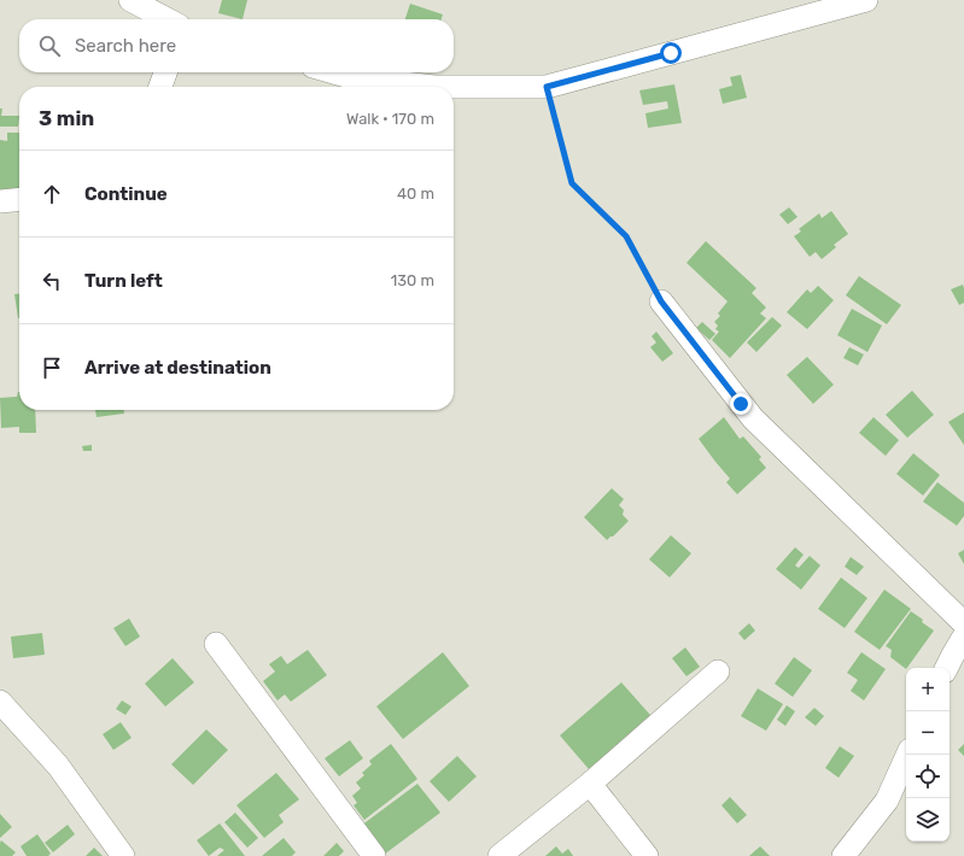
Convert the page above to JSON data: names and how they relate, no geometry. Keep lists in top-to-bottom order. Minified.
{"page":{"search":"Search here","heading":["3 min","Walk · 170 m"],"list":[["Continue","40 m"],["Turn left","130 m"],"Arrive at destination"],"map_buttons":["+","−"]}}
